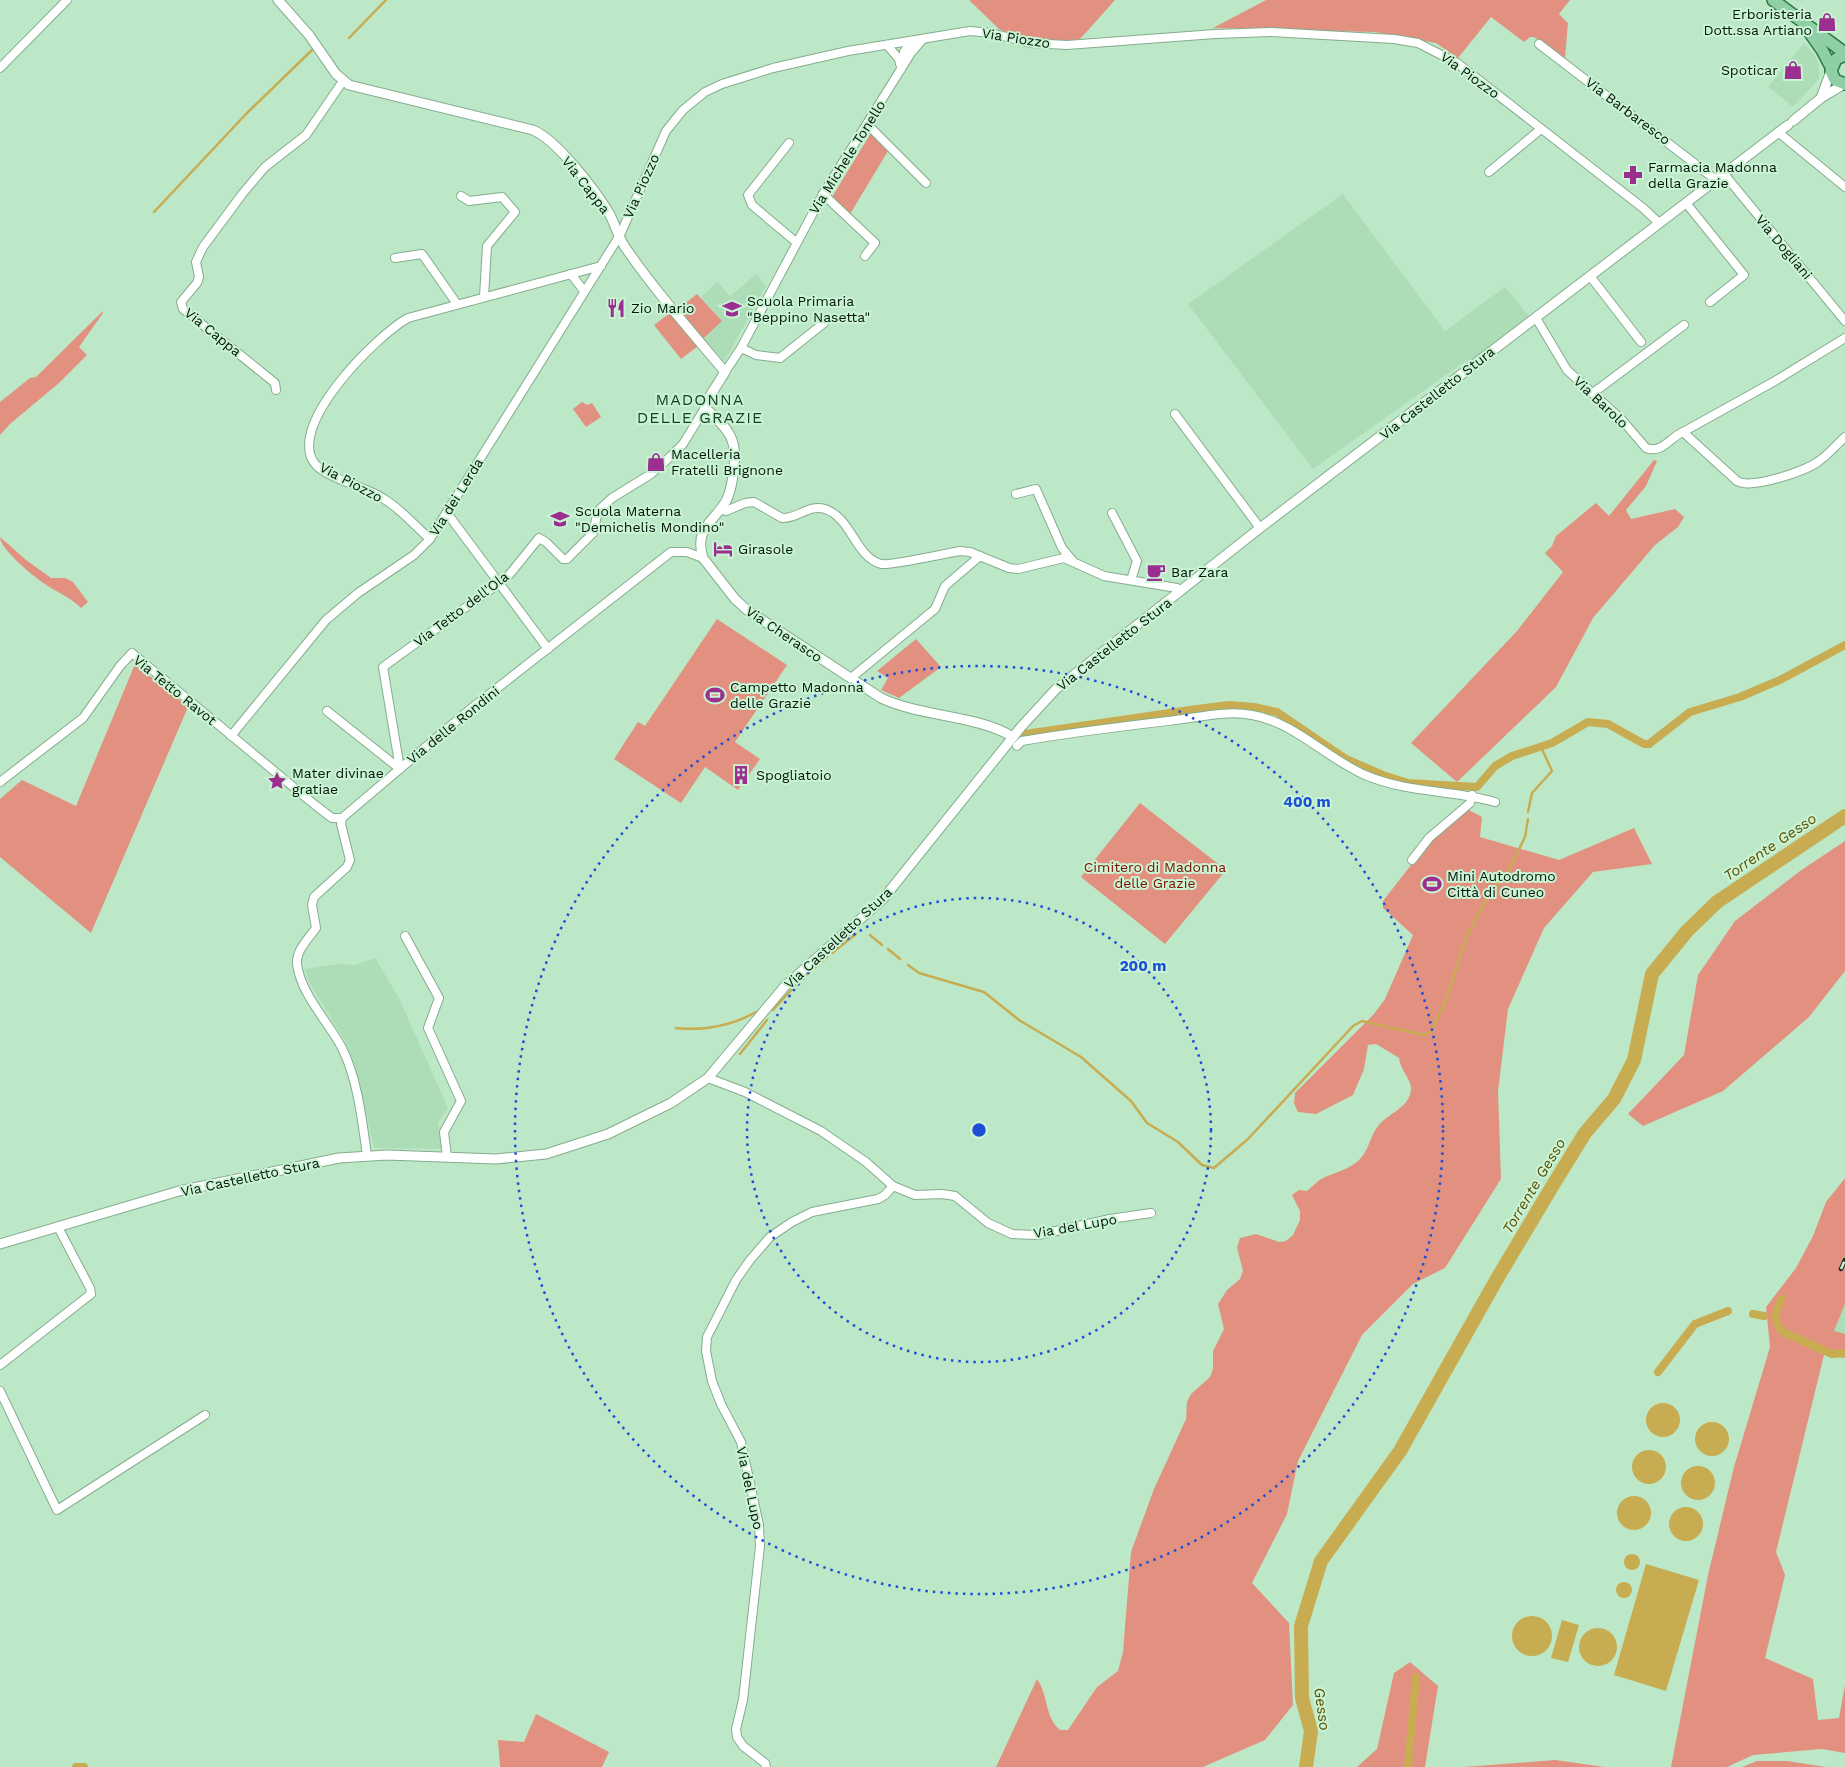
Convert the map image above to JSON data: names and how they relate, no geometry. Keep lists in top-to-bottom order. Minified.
{"streets":{"street":["Via Piozzo","Via Barbaresco","Via Michele Tonello","Via Cappa","Via Dogliani","Via Castelletto Stura","Via Barolo","Via dei Lerda","Via Tetto dell'Ola","Via Cherasco","Via Tetto Ravot","Via delle Rondini","Via del Lupo"]},"crossings":[["Via Piozzo","Via Michele Tonello"],["Via Piozzo","Via Cappa"],["Via Piozzo","Via Castelletto Stura"],["Via Piozzo","Via dei Lerda"],["Via Barbaresco","Via Dogliani"],["Via Barbaresco","Via Castelletto Stura"],["Via Michele Tonello","Via Cappa"],["Via Dogliani","Via Castelletto Stura"],["Via Castelletto Stura","Via Barolo"],["Via Castelletto Stura","Via Cherasco"],["Via Castelletto Stura","Via del Lupo"],["Via dei Lerda","Via Tetto Ravot"],["Via Tetto dell'Ola","Via delle Rondini"],["Via Cherasco","Via delle Rondini"],["Via Tetto Ravot","Via delle Rondini"]],"districts":["MADONNA DELLE GRAZIE"],"water":["Torrente Gesso","Gesso"],"parks":["Cimitero di Madonna delle Grazie"],"places":{"shop":["Erboristeria Dott.ssa Artiano","Spoticar","Macelleria Fratelli Brignone"],"pharmacy":["Farmacia Madonna della Grazie"],"restaurant":["Zio Mario"],"school or university":["Scuola Primaria \"Beppino Nasetta\"","Scuola Materna \"Demichelis Mondino\""],"hotel":["Girasole"],"cafe":["Bar Zara"],"sports":["Campetto Madonna delle Grazie","Mini Autodromo Città di Cuneo"],"building":["Spogliatoio"],"place":["Mater divinae gratiae"]},"rings":["400 m","200 m"]}
